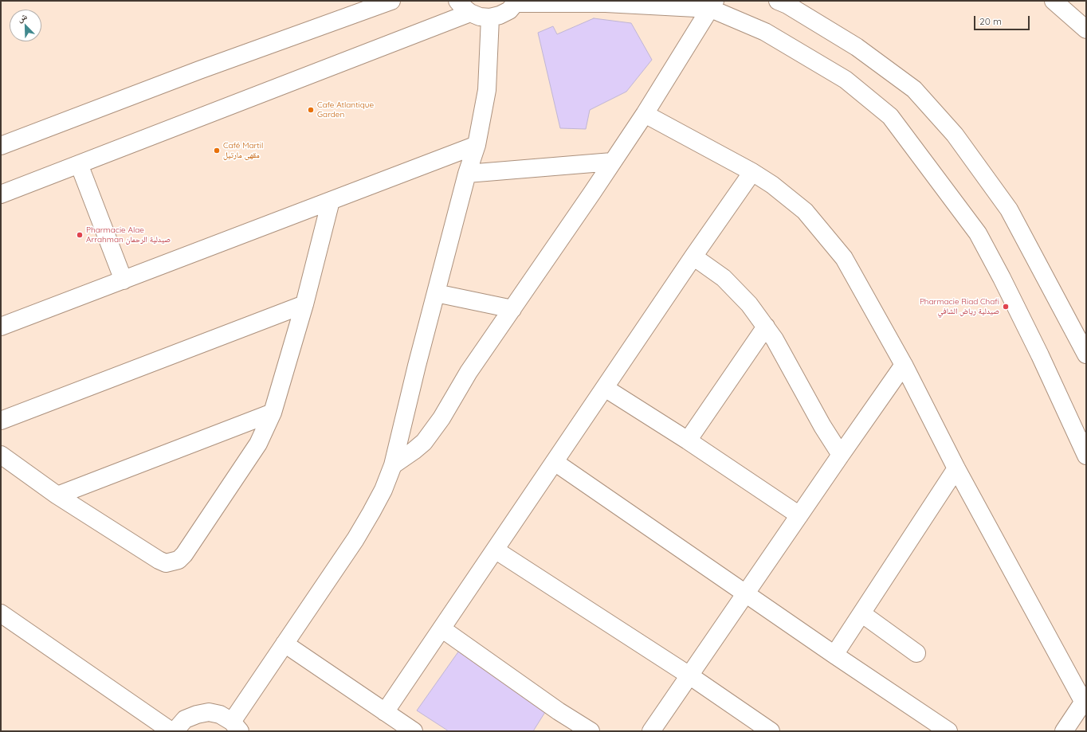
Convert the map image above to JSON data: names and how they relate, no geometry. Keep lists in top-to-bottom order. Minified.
{"places":["Cafe Atlantique Garden","Café Martil مقهى مارتيل","Pharmacie Alae Arrahman صيدلية الرحمان","Pharmacie Riad Chafi صيدلية رياض الشافي"],"scale_bar":"20 m","north":"top left"}
